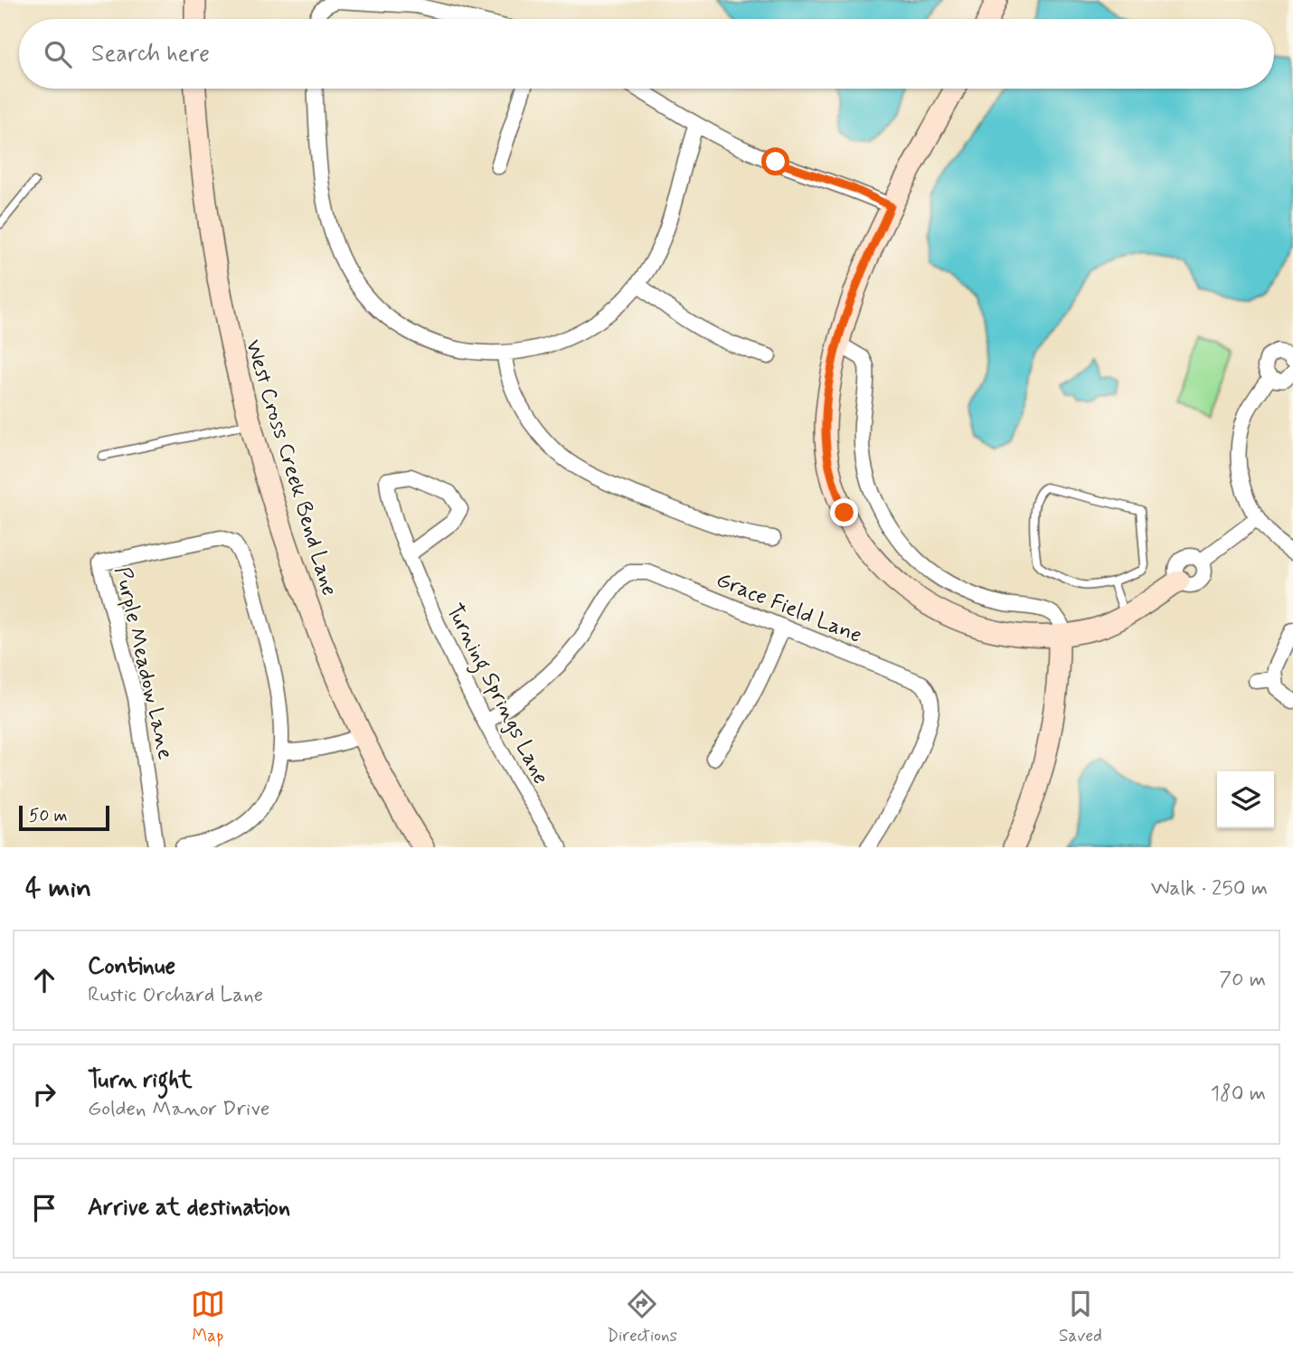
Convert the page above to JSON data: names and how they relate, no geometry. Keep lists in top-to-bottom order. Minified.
{"streets":{"street":["West Cross Creek Bend Lane","Grace Field Lane","Purple Meadow Lane","Turning Springs Lane"]},"crossings":[["Grace Field Lane","Turning Springs Lane"]],"scale_bar":"50 m","page":{"search":"Search here","scale":"50 m","heading":["4 min","Walk · 250 m"],"list":[["Continue","Rustic Orchard Lane","70 m"],["Turn right","Golden Manor Drive","180 m"],"Arrive at destination"],"nav":["Map","Directions","Saved"]}}
